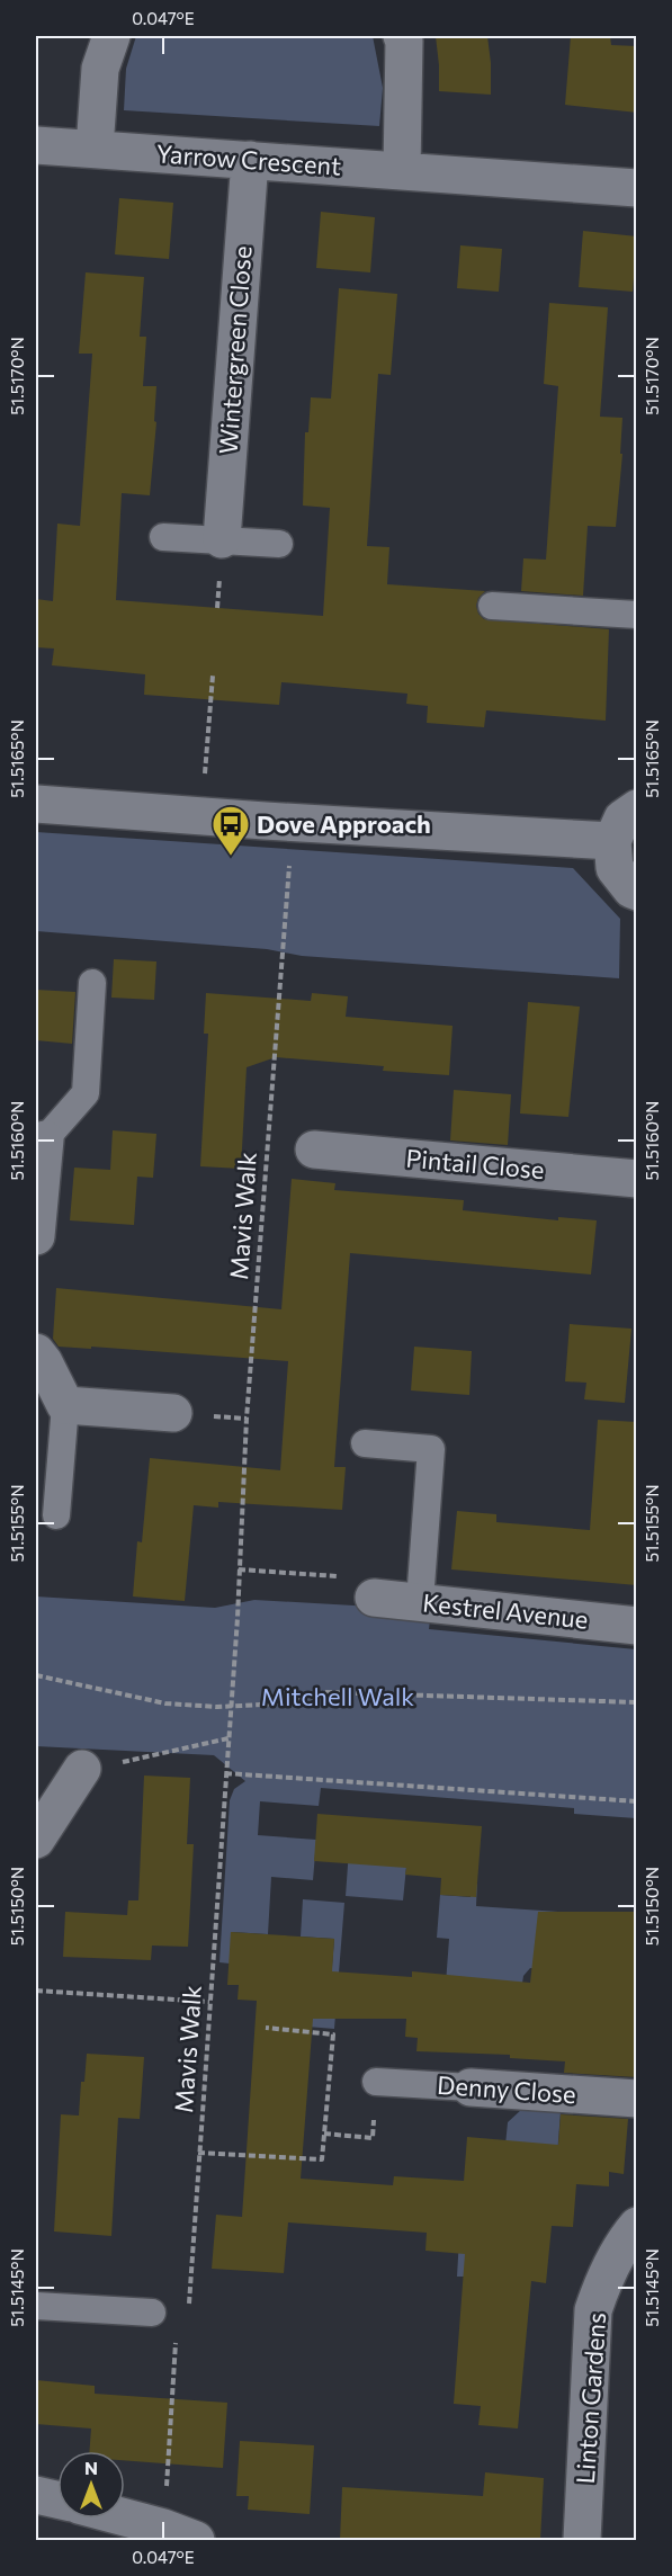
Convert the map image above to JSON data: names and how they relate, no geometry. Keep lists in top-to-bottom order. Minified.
{"streets":{"street":["Yarrow Crescent","Wintergreen Close","Pintail Close","Kestrel Avenue","Denny Close","Linton Gardens"],"path":["Mavis Walk"]},"crossings":[["Yarrow Crescent","Wintergreen Close"]],"parks":["Mitchell Walk"],"places":{"bus stop":["Dove Approach"]},"north":"top","coordinates":["0.047°E","51.5170°N","51.5165°N","51.5160°N","51.5155°N","51.5150°N","51.5145°N"]}
